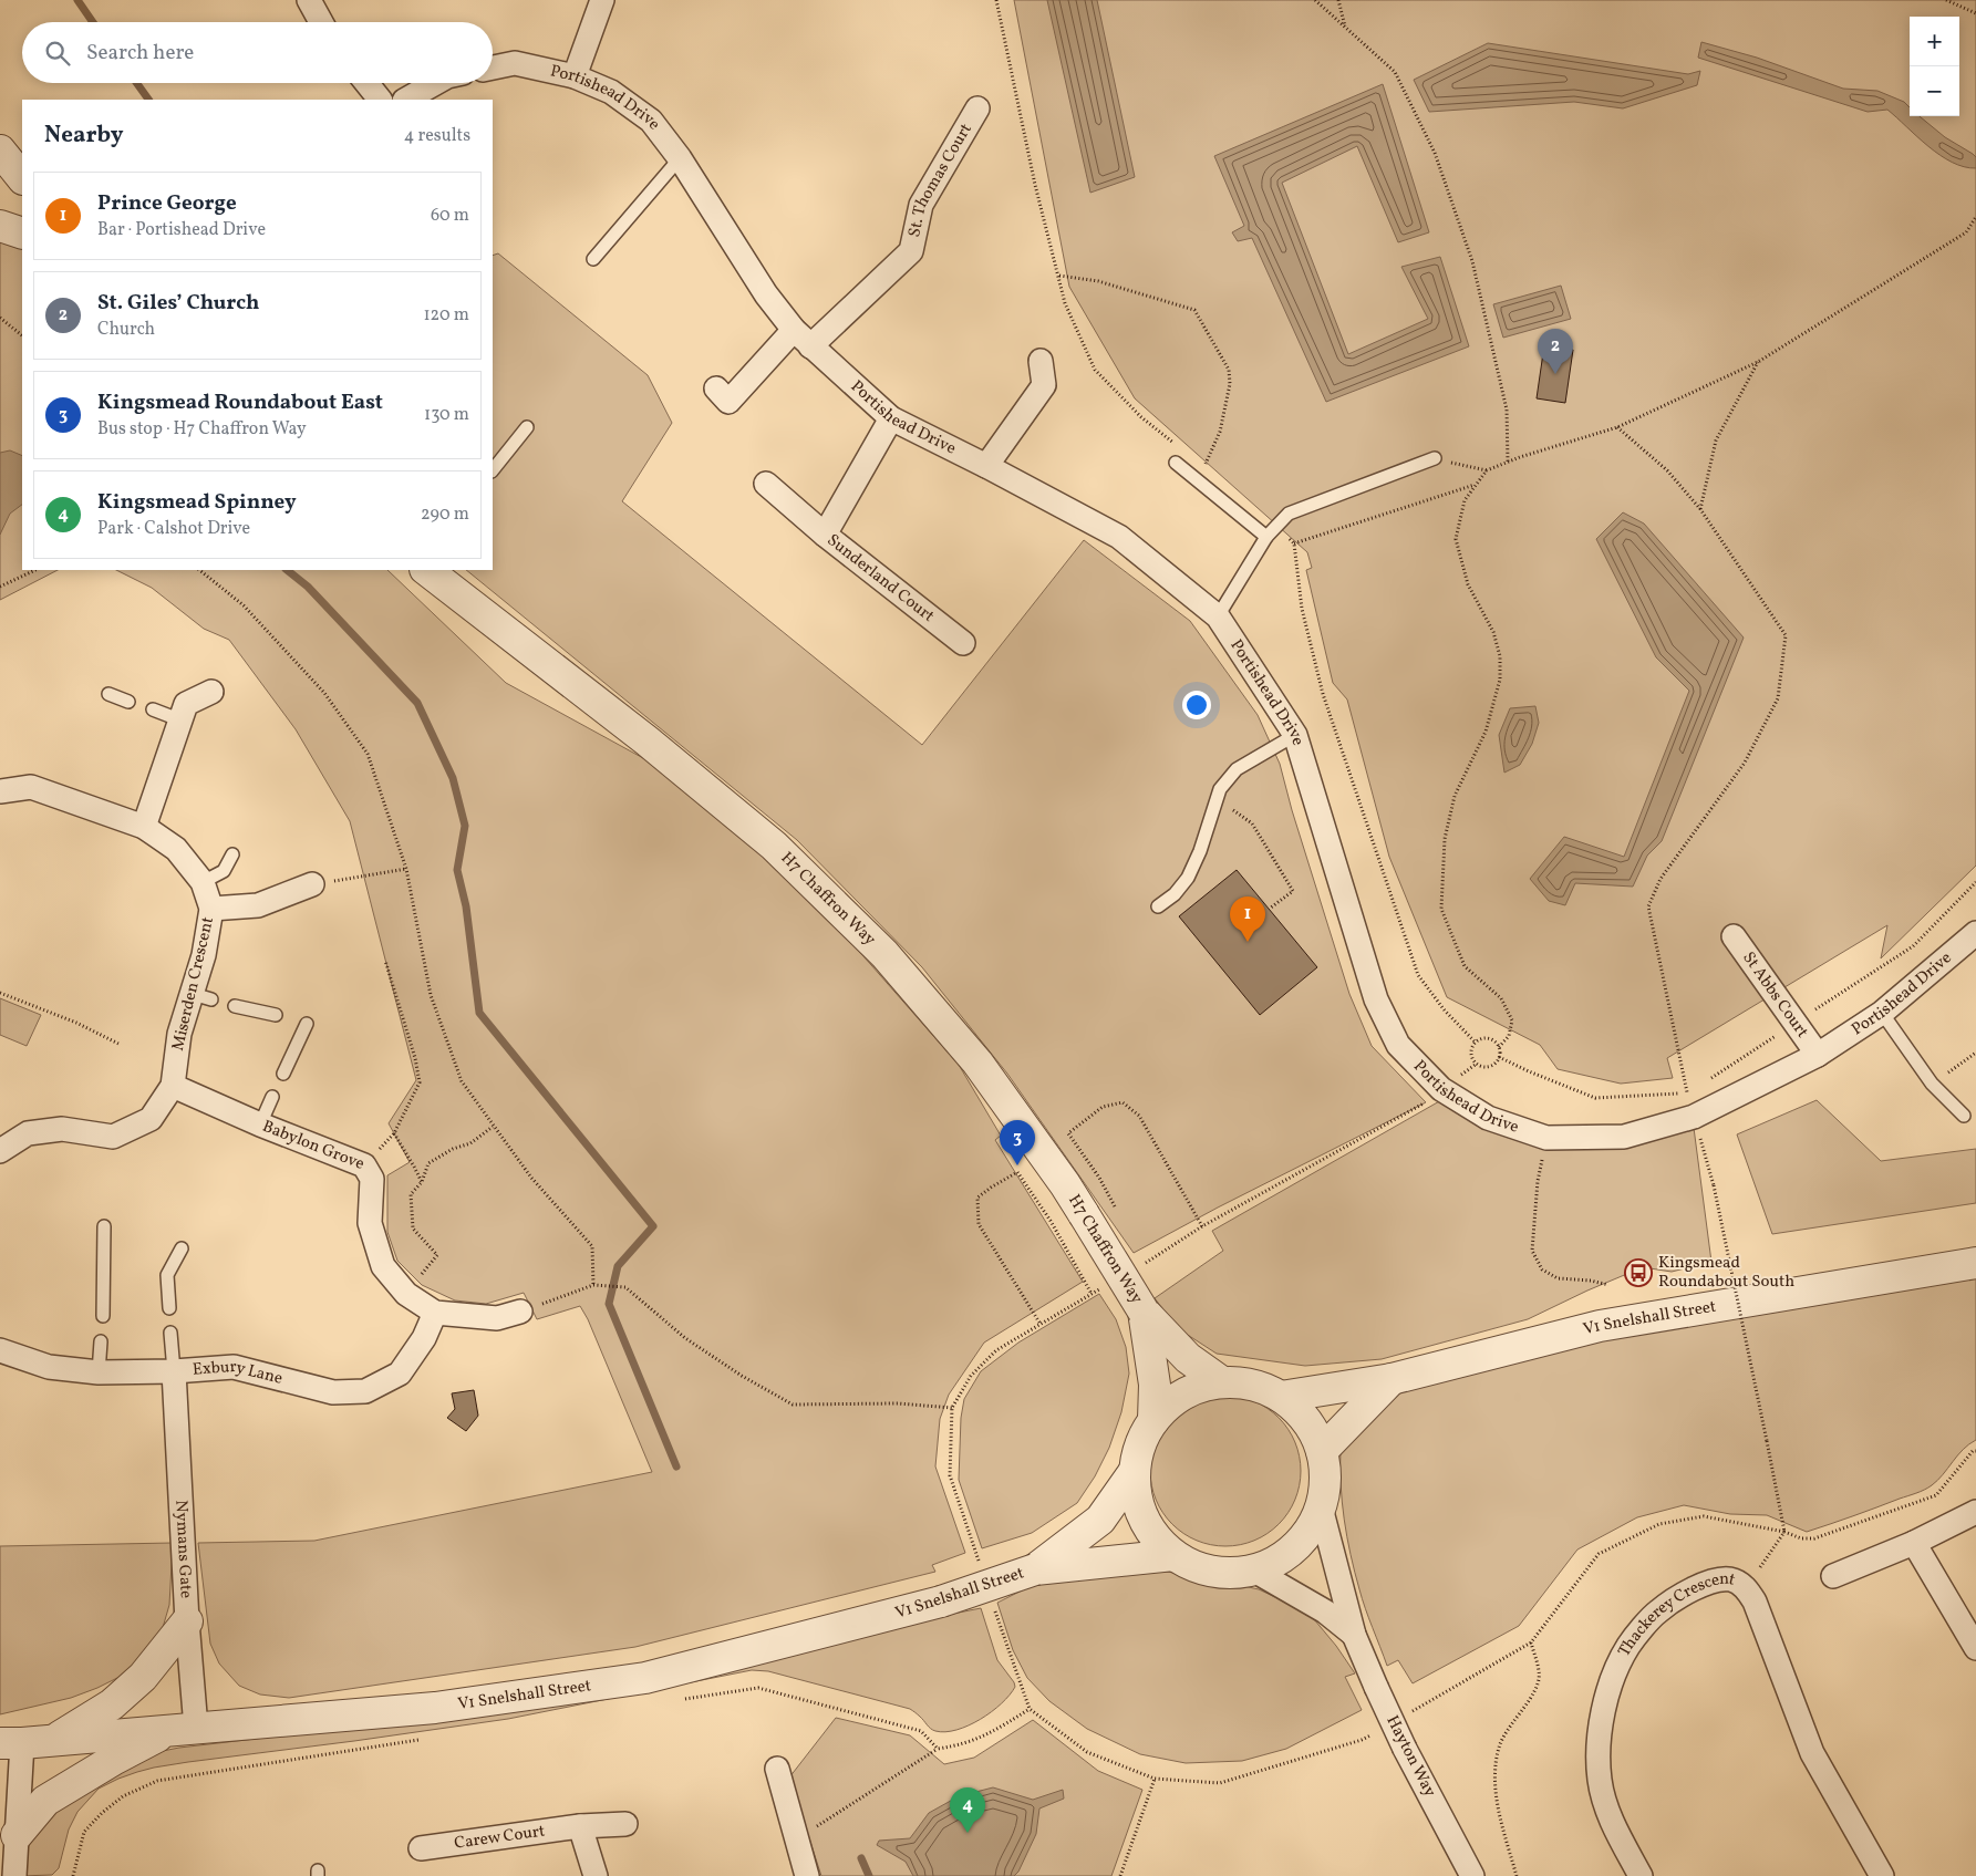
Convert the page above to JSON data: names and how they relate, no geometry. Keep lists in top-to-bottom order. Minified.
{"streets":{"street":["Portishead Drive","St. Thomas Court","Sunderland Court","H7 Chaffron Way","Miserden Crescent","St Abbs Court","Babylon Grove","V1 Snelshall Street","Exbury Lane","Nymans Gate","Thackerey Crescent","Hayton Way","Carew Court"]},"crossings":[["Portishead Drive","St. Thomas Court"],["Portishead Drive","Sunderland Court"],["Portishead Drive","St Abbs Court"],["H7 Chaffron Way","V1 Snelshall Street"],["H7 Chaffron Way","Hayton Way"],["Miserden Crescent","Babylon Grove"],["Babylon Grove","Exbury Lane"],["V1 Snelshall Street","Nymans Gate"],["V1 Snelshall Street","Hayton Way"],["Exbury Lane","Nymans Gate"]],"places":{"bus stop":["Kingsmead Roundabout South"]},"page":{"map_buttons":["+","−"],"search":"Search here","heading":["Nearby","4 results"],"list":[{"mark":"1","name":"Prince George","note":"Bar · Portishead Drive","value":"60 m"},{"mark":"2","name":"St. Giles’ Church","note":"Church","value":"120 m"},{"mark":"3","name":"Kingsmead Roundabout East","note":"Bus stop · H7 Chaffron Way","value":"130 m"},{"mark":"4","name":"Kingsmead Spinney","note":"Park · Calshot Drive","value":"290 m"}],"pins":["2","1","3","4"]}}
